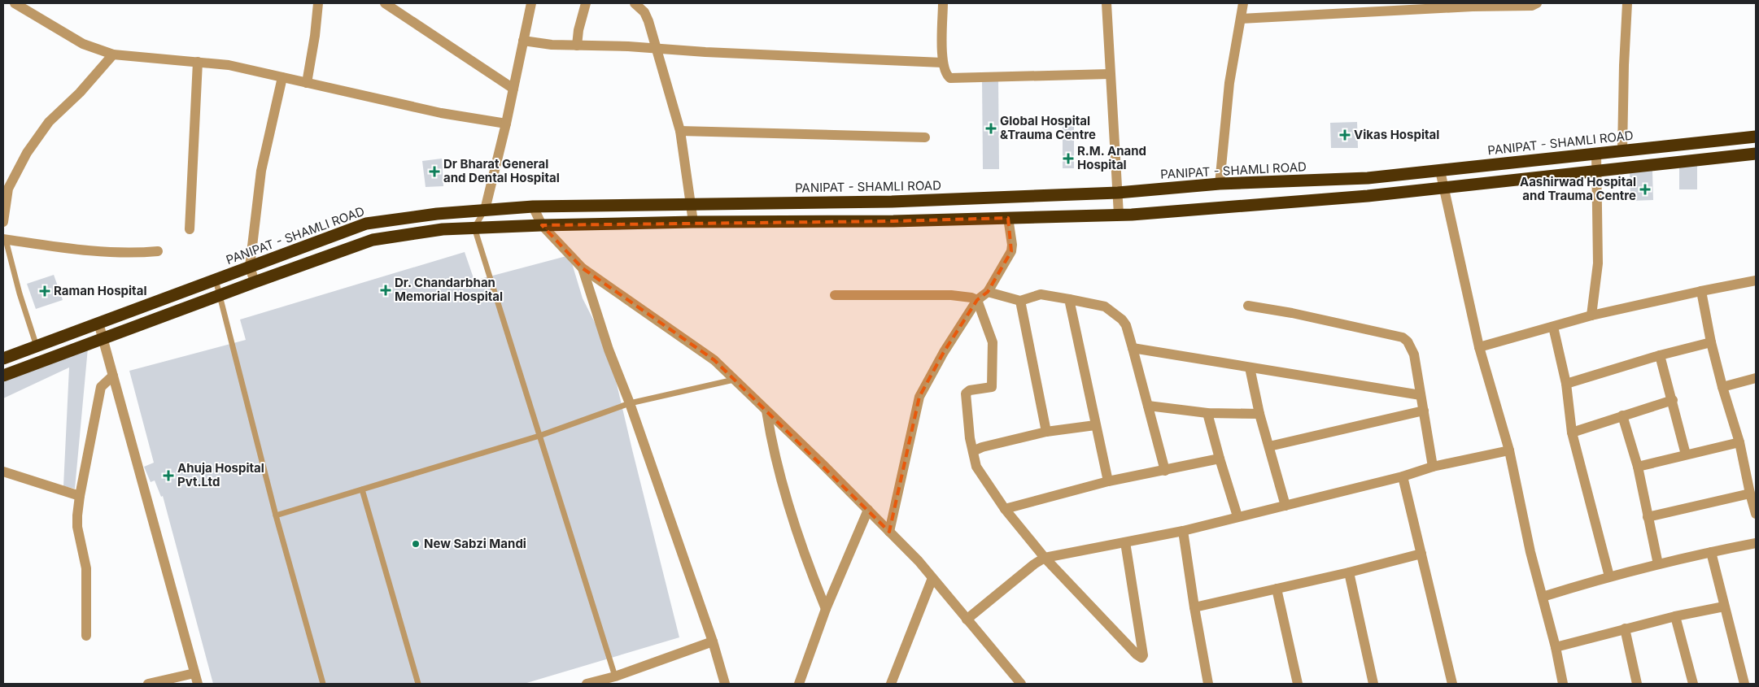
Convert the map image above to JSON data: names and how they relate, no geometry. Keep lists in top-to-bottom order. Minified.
{"streets":{"highway":["PANIPAT - SHAMLI ROAD"]},"places":{"health":["Global Hospital &Trauma Centre","Vikas Hospital","R.M. Anand Hospital","Dr Bharat General and Dental Hospital","Aashirwad Hospital and Trauma Centre","Dr. Chandarbhan Memorial Hospital","Raman Hospital","Ahuja Hospital Pvt.Ltd"],"other":["New Sabzi Mandi"]}}
